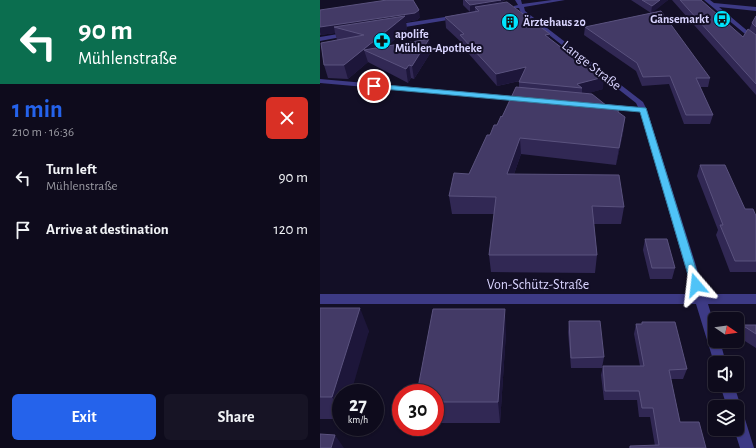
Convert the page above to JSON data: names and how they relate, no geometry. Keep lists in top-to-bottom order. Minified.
{"streets":{"street":["Lange Straße","Von-Schütz-Straße"]},"crossings":[["Lange Straße","Von-Schütz-Straße"]],"places":{"bus stop":["Gänsemarkt"],"building":["Ärztehaus 20"],"pharmacy":["apolife Mühlen-Apotheke"]},"north":"right","page":{"turn":["90 m","Mühlenstraße"],"heading":["1 min","210 m · 16:36"],"list":[{"name":"Turn left","note":"Mühlenstraße","value":"90 m"},{"name":"Arrive at destination","value":"120 m"}],"speed":"27 km/h","limit":"30","buttons":["Exit","Share"]}}
